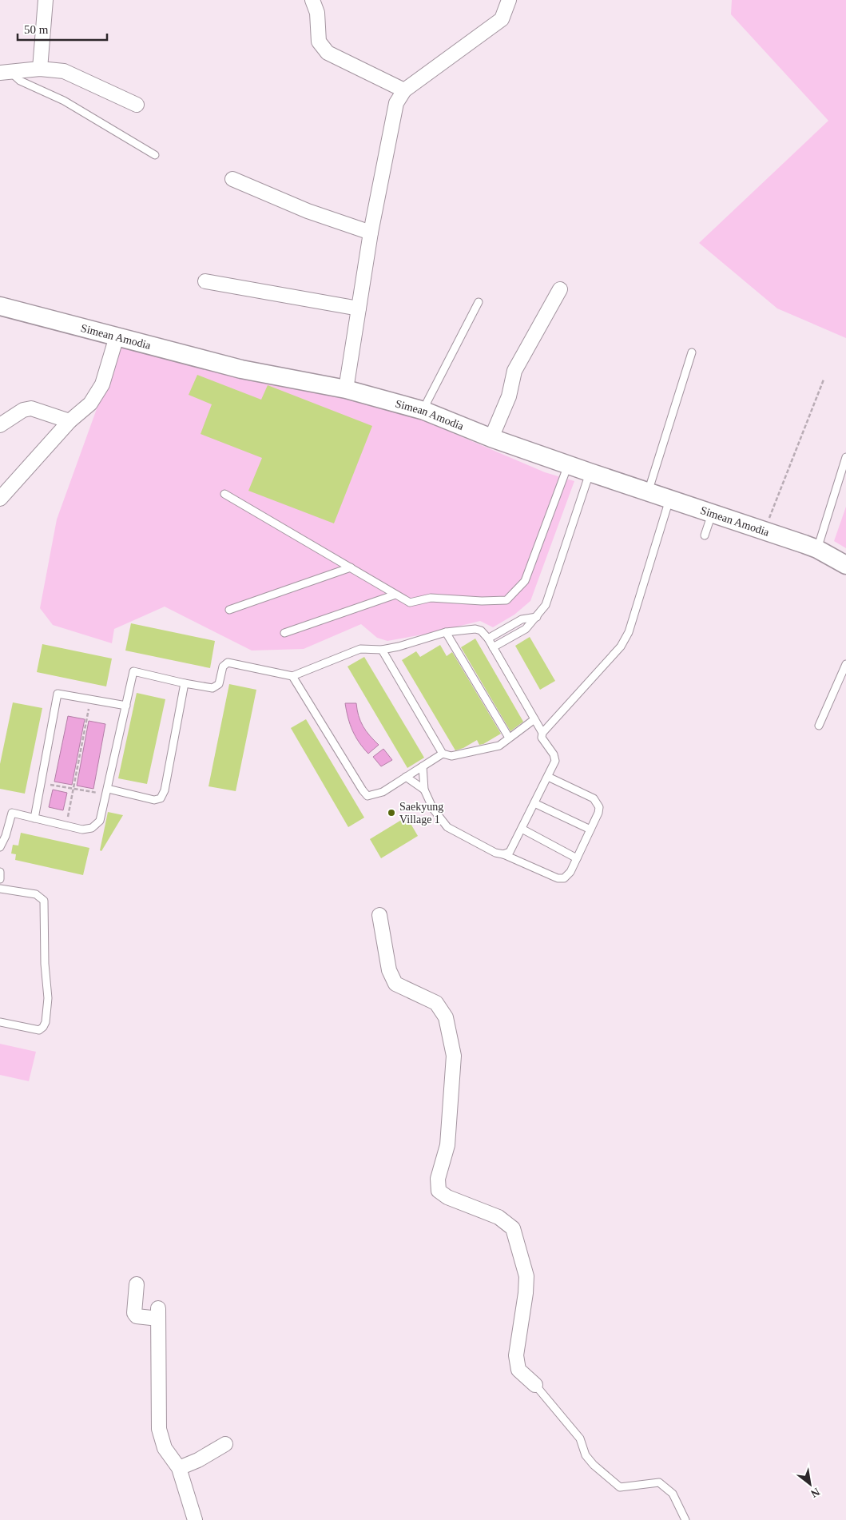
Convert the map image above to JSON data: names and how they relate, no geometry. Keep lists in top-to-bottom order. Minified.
{"streets":{"street":["Simean Amodia"]},"places":["Saekyung Village 1"],"scale_bar":"50 m","north":"bottom right"}
